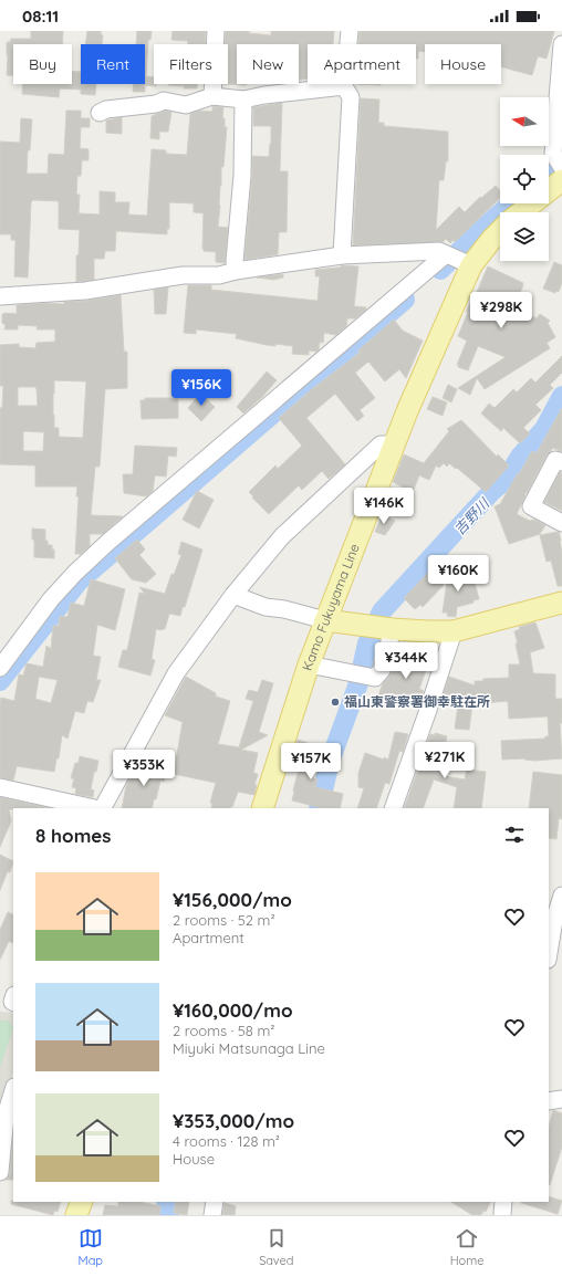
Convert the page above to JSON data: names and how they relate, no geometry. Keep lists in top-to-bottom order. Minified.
{"streets":{"main road":["Kamo Fukuyama Line"]},"water":["吉野川"],"places":["福山東警察署御幸駐在所"],"north":"left","page":{"status":"08:11","chip":["Buy","Rent","Filters","New","Apartment","House"],"price":["¥298K","¥156K","¥146K","¥160K","¥344K","¥271K","¥157K","¥353K"],"heading":"8 homes","list":[{"name":"¥156,000/mo","note":"2 rooms · 52 m² · Apartment"},{"name":"¥160,000/mo","note":"2 rooms · 58 m² · Miyuki Matsunaga Line"},{"name":"¥353,000/mo","note":"4 rooms · 128 m² · House"}],"tabs":["Map","Saved","Home"]}}
